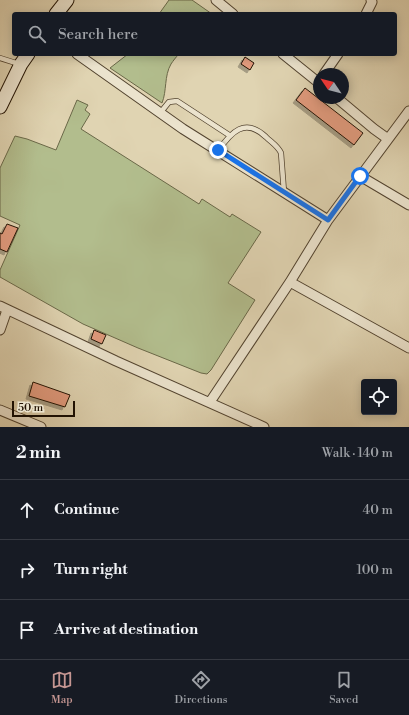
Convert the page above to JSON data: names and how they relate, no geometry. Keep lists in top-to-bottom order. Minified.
{"scale_bar":"50 m","north":"top left","page":{"search":"Search here","scale":"50 m","heading":["2 min","Walk · 140 m"],"list":[["Continue","40 m"],["Turn right","100 m"],"Arrive at destination"],"nav":["Map","Directions","Saved"]}}
